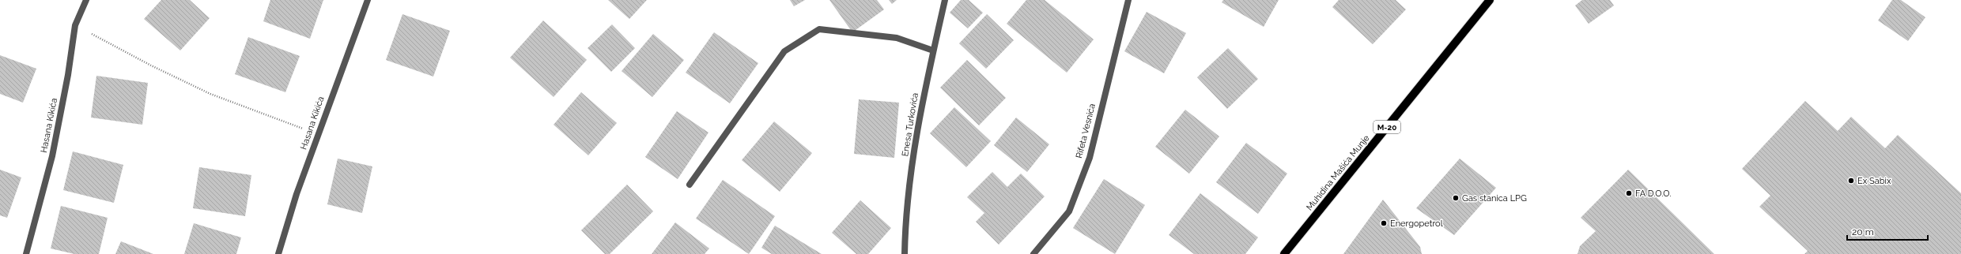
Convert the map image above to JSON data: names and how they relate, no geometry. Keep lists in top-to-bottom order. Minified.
{"streets":{"main road":["M-20","Muhidina Mašića Munje"],"street":["Hasana Kikića","Enesa Turkovića","Rifeta Vesnića"]},"places":["Ex Sabix","FA D.O.O.","Gas stanica LPG","Energopetrol"],"scale_bar":"20 m"}
